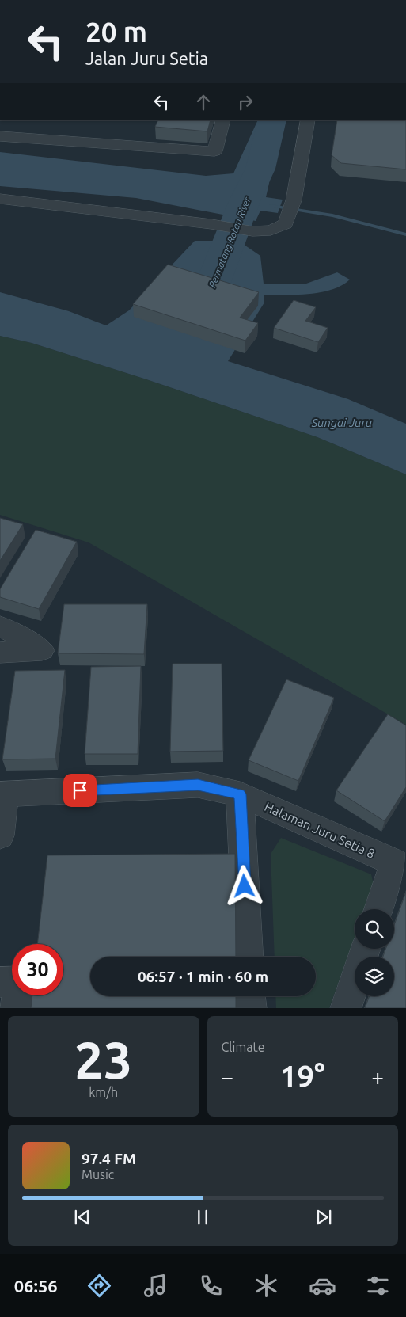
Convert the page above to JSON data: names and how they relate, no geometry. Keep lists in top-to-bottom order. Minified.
{"streets":{"street":["Halaman Juru Setia 8"]},"water":["Permatang Rotan River","Sungai Juru"],"page":{"turn":["20 m","Jalan Juru Setia"],"limit":"30","trip":"06:57 · 1 min · 60 m","tile":[["23","km/h"],"Climate"],"heat":["−","19°","+"],"song":["97.4 FM","Music"],"tabs":"06:56"}}
